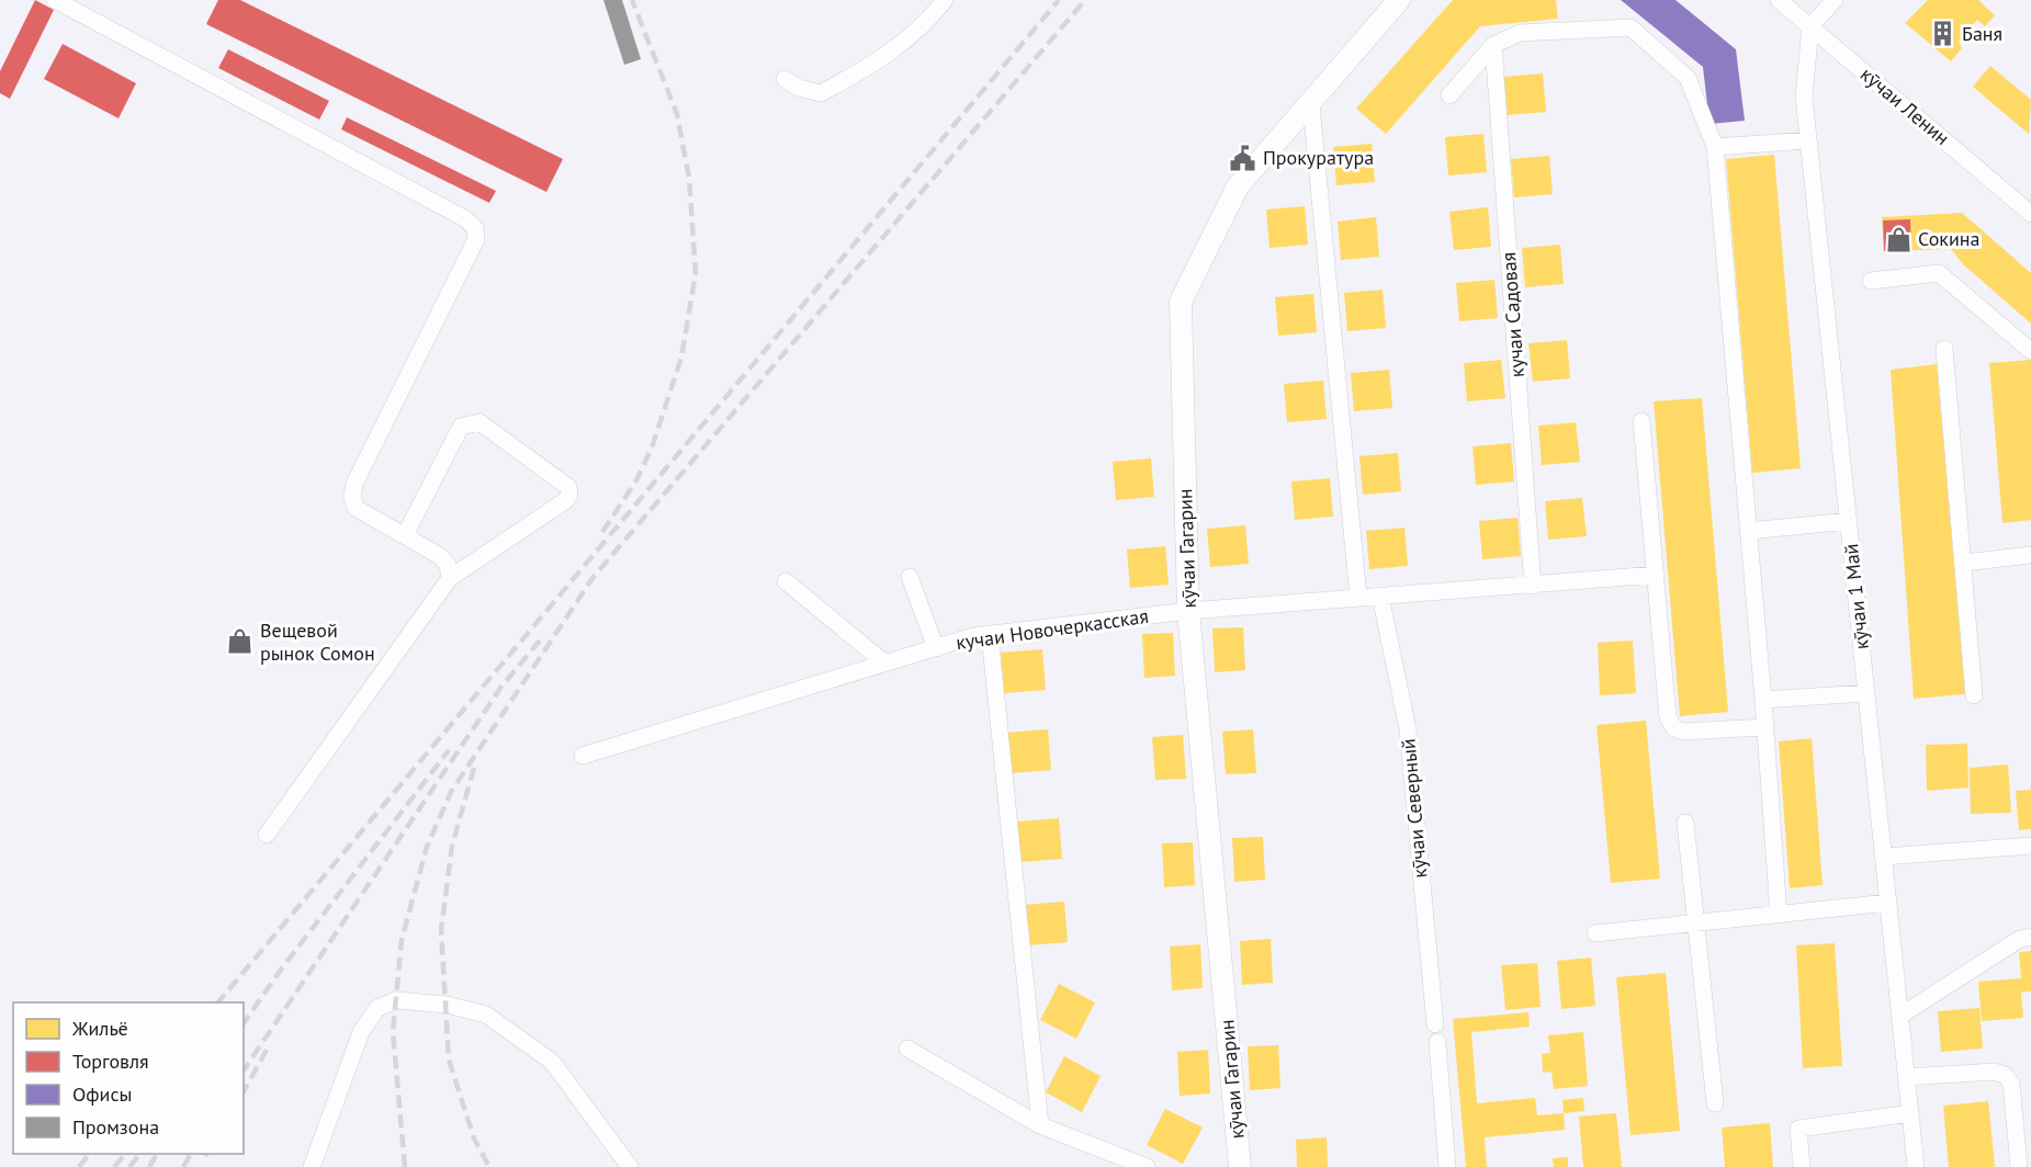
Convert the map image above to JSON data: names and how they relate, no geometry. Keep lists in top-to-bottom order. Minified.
{"streets":{"main road":["кӯчаи Гагарин"],"street":["кӯчаи Ленин","кучаи Садовая","кӯчаи 1 Май","кучаи Новочеркасская","кӯчаи Северный"]},"crossings":[["кӯчаи Ленин","кӯчаи 1 Май"],["кучаи Садовая","кучаи Новочеркасская"],["кӯчаи Гагарин","кучаи Новочеркасская"],["кучаи Новочеркасская","кӯчаи Северный"]],"places":{"building":["Баня"],"public building":["Прокуратура"],"shop":["Сокина","Вещевой рынок Сомон"]},"legend":["Жильё","Торговля","Офисы","Промзона"]}
